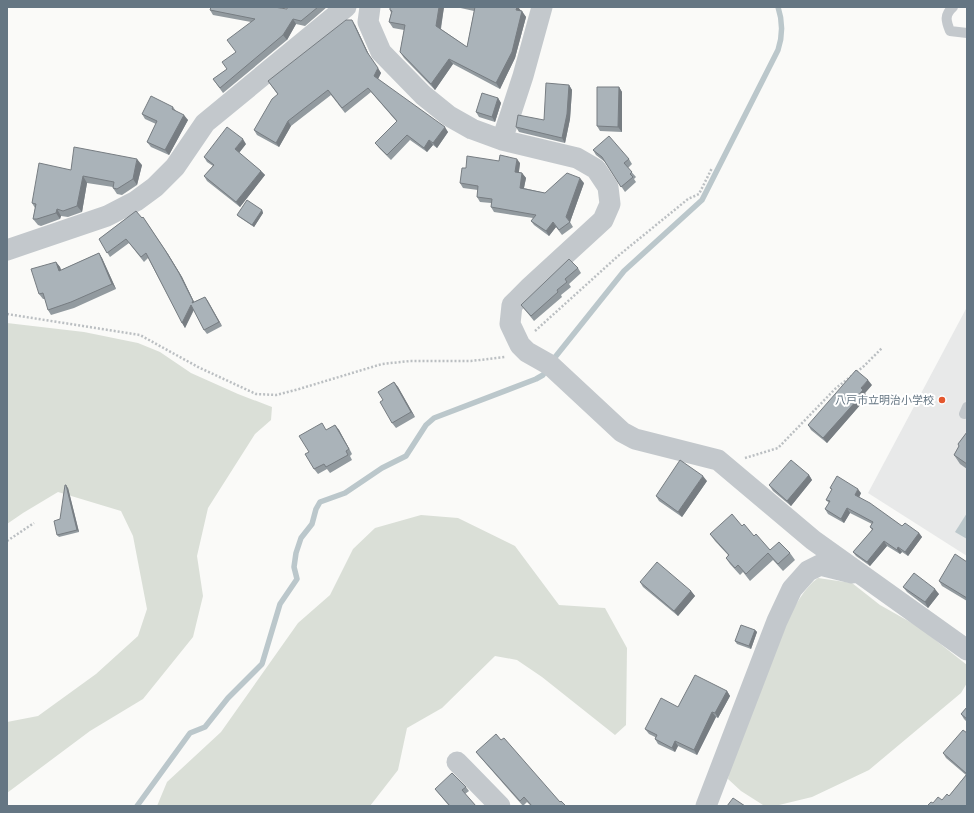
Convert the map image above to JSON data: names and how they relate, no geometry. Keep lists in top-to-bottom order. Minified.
{"places":["八戸市立明治小学校"]}
